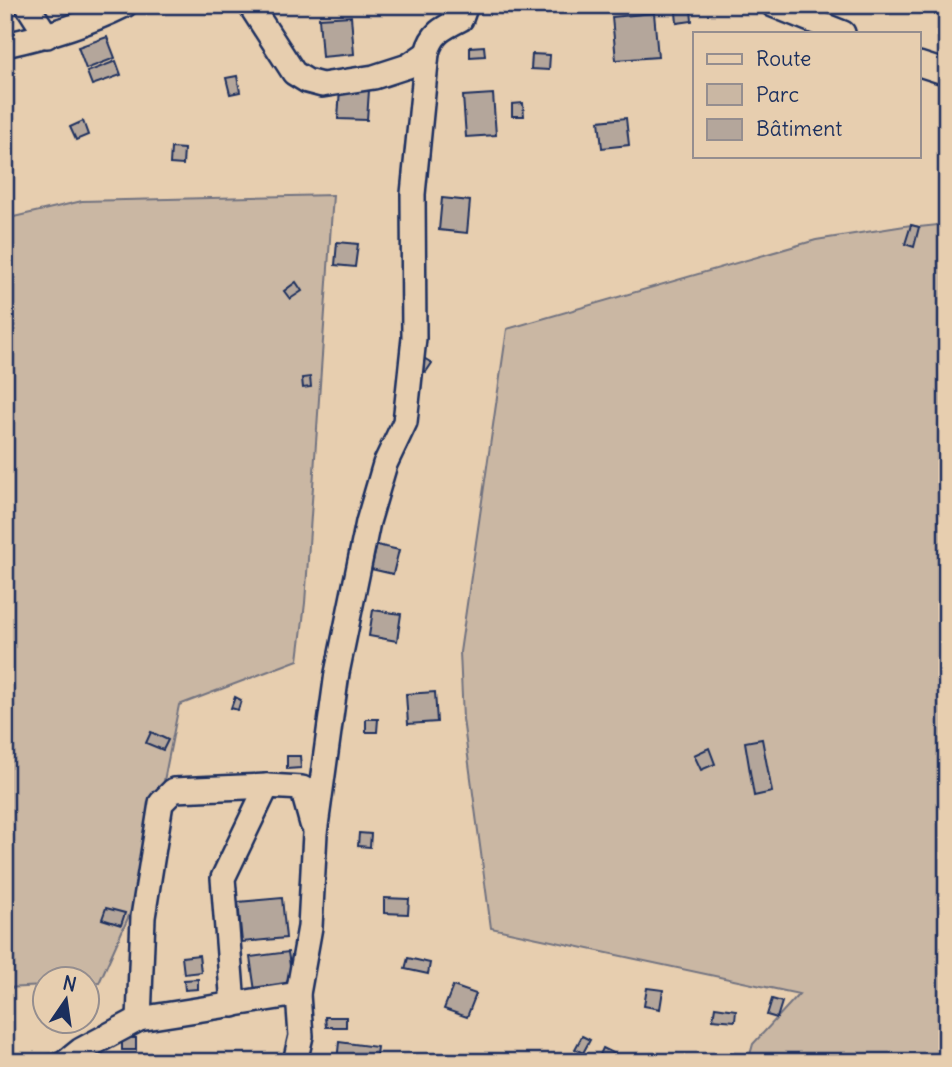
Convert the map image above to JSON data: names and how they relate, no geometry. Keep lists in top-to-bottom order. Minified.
{"legend":["Route","Parc","Bâtiment"],"north":"top"}
